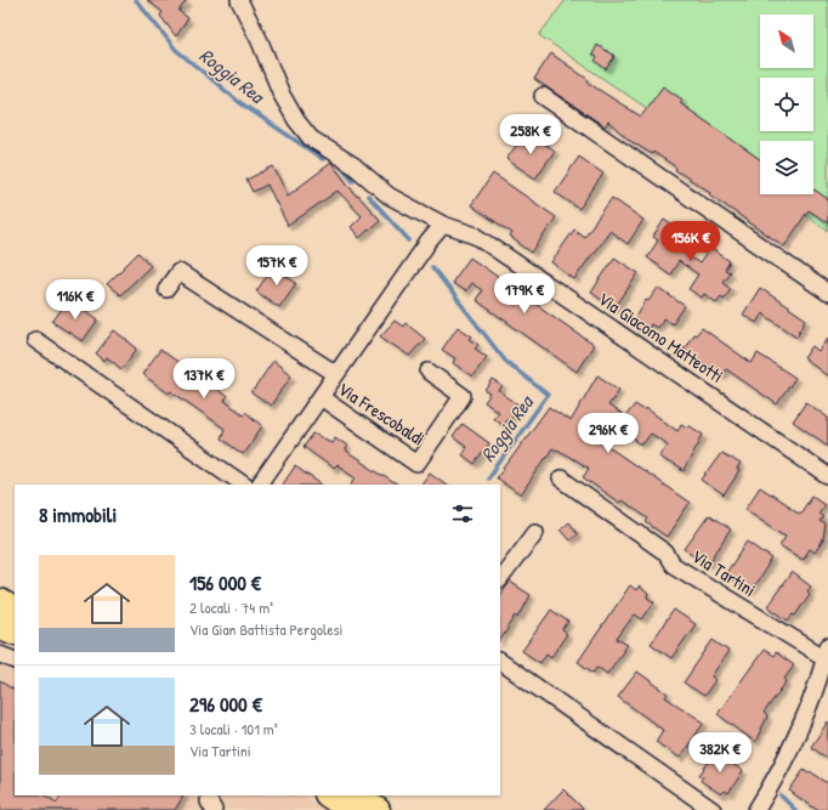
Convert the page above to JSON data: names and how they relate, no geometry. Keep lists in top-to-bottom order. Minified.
{"streets":{"street":["Via Giacomo Matteotti","Via Frescobaldi","Via Tartini"]},"water":["Roggia Rea"],"north":"top left","page":{"price":["258K €","156K €","157K €","179K €","116K €","137K €","296K €","382K €"],"heading":"8 immobili","list":[{"name":"156 000 €","note":"2 locali · 74 m² · Via Gian Battista Pergolesi"},{"name":"296 000 €","note":"3 locali · 101 m² · Via Tartini"}]}}
